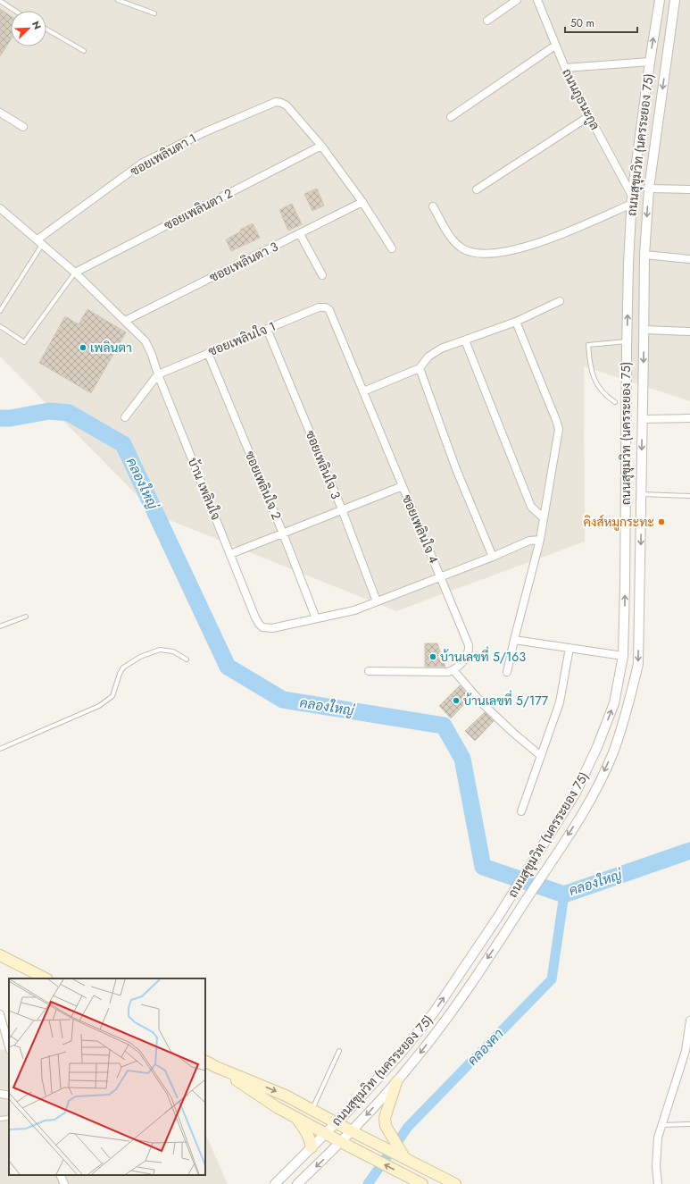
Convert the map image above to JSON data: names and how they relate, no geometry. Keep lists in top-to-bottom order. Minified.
{"streets":{"street":["ถนนภูธนะกูล","ถนนสุขุมวิท (นครระยอง 75)","ซอยเพลินตา 1","ซอยเพลินตา 2","ซอยเพลินตา 3","ซอยเพลินใจ 1","ซอยเพลินใจ 3","ซอยเพลินใจ 2","บ้าน เพลินใจ","ซอยเพลินใจ 4"]},"crossings":[["ถนนภูธนะกูล","ถนนสุขุมวิท (นครระยอง 75)"],["ซอยเพลินตา 1","ซอยเพลินตา 2"],["ซอยเพลินตา 1","บ้าน เพลินใจ"],["ซอยเพลินตา 2","บ้าน เพลินใจ"],["ซอยเพลินตา 3","บ้าน เพลินใจ"],["ซอยเพลินใจ 1","ซอยเพลินใจ 3"],["ซอยเพลินใจ 1","ซอยเพลินใจ 2"],["ซอยเพลินใจ 1","บ้าน เพลินใจ"],["ซอยเพลินใจ 1","ซอยเพลินใจ 4"],["ซอยเพลินใจ 2","บ้าน เพลินใจ"]],"water":["คลองใหญ่","คลองคา"],"places":["เพลินตา","คิงส์หมูกระทะ","บ้านเลขที่ 5/163","บ้านเลขที่ 5/177"],"scale_bar":"50 m","north":"top right"}
